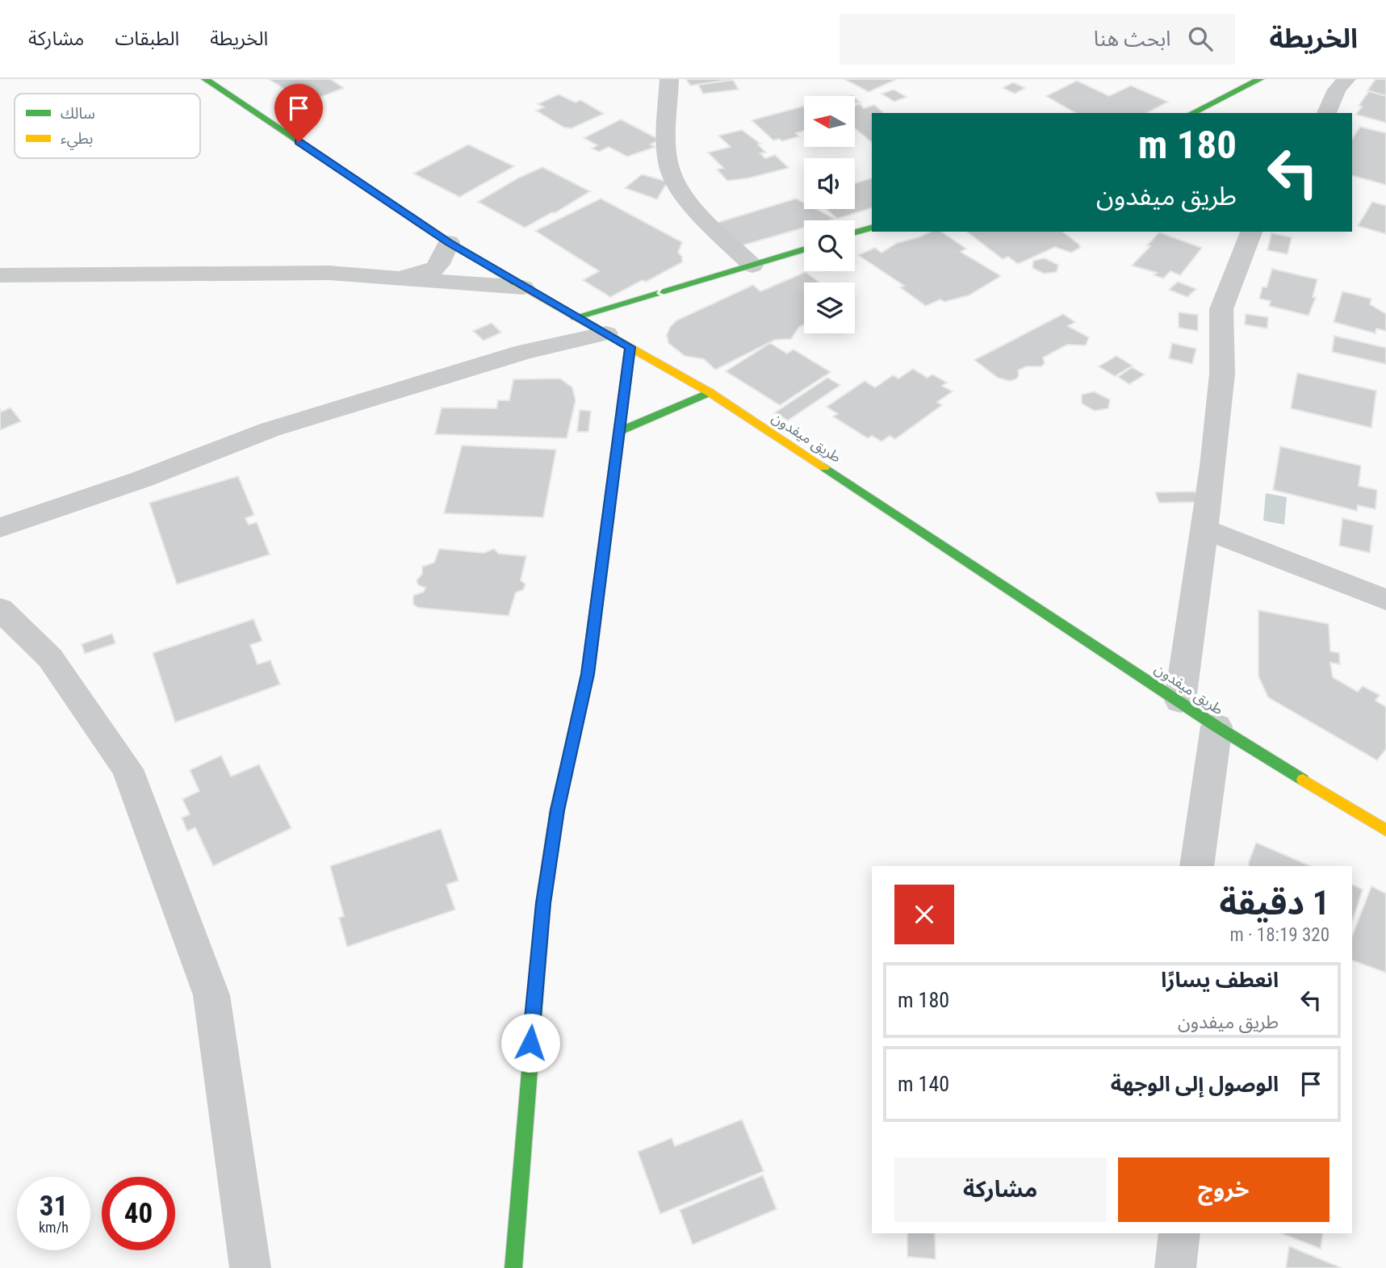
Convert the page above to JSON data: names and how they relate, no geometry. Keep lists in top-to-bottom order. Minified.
{"streets":{"main road":["طريق ميفدون"]},"legend":["سالك","بطيء"],"north":"left","page":{"header":"الخريطة","search":"ابحث هنا","nav":["الخريطة","الطبقات","مشاركة"],"turn":["180 m","طريق ميفدون"],"heading":["1 دقيقة","320 m · 18:19"],"list":[{"name":"انعطف يسارًا","note":"طريق ميفدون","value":"180 m"},{"name":"الوصول إلى الوجهة","value":"140 m"}],"buttons":["خروج","مشاركة"],"speed":"31 km/h","limit":"40"}}
